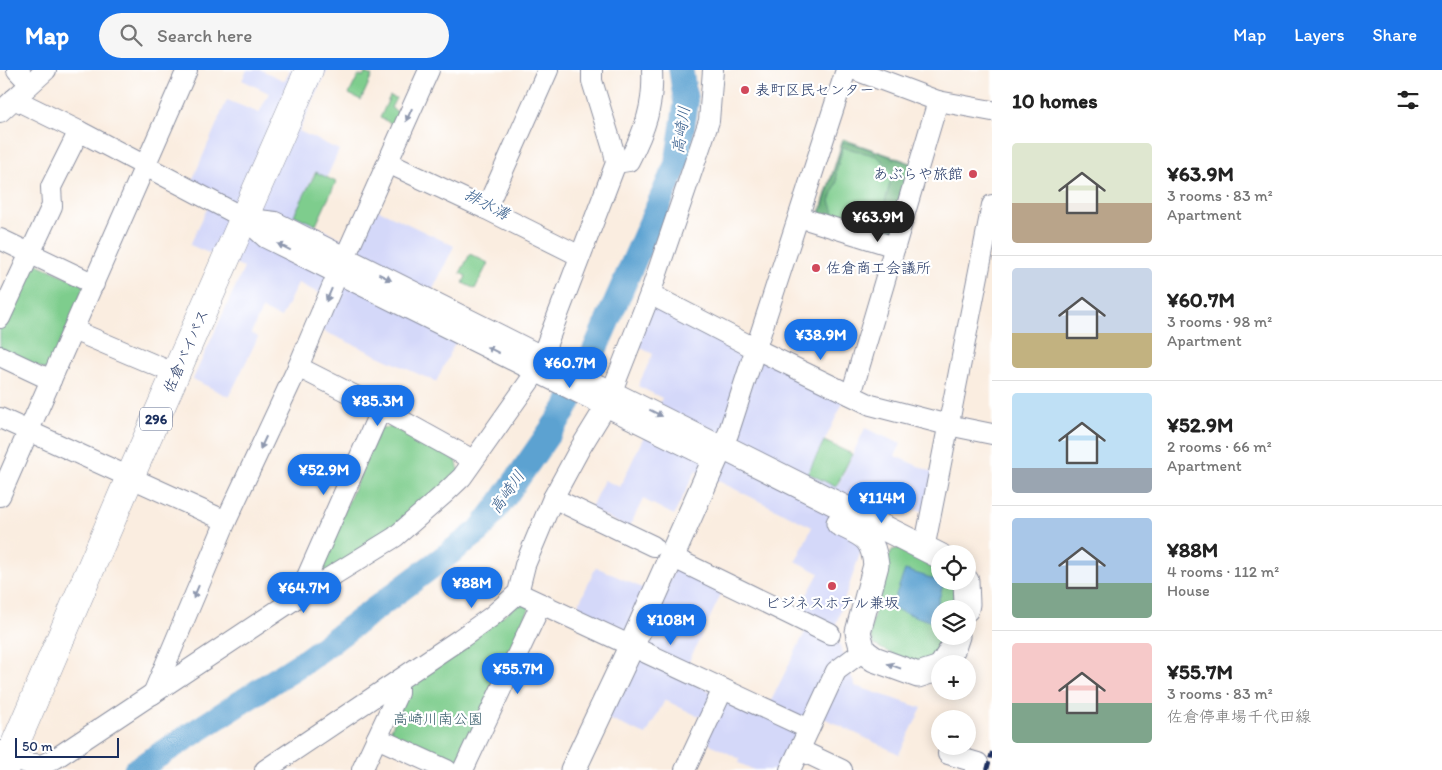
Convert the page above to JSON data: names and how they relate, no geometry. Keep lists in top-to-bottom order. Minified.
{"streets":{"highway":["佐倉バイパス","296"]},"water":["高崎川","排水溝"],"parks":["高崎川南公園"],"places":["表町区民センター","あぶらや旅館","佐倉商工会議所","ビジネスホテル兼坂"],"scale_bar":"50 m","page":{"header":"Map","search":"Search here","nav":["Map","Layers","Share"],"heading":"10 homes","list":[{"name":"¥63.9M","note":"3 rooms · 83 m² · Apartment"},{"name":"¥60.7M","note":"3 rooms · 98 m² · Apartment"},{"name":"¥52.9M","note":"2 rooms · 66 m² · Apartment"},{"name":"¥88M","note":"4 rooms · 112 m² · House"},{"name":"¥55.7M","note":"3 rooms · 83 m² · 佐倉停車場千代田線"}],"price":["¥63.9M","¥38.9M","¥60.7M","¥85.3M","¥52.9M","¥114M","¥88M","¥64.7M","¥108M","¥55.7M"],"map_buttons":["+","−"],"scale":"50 m"}}
